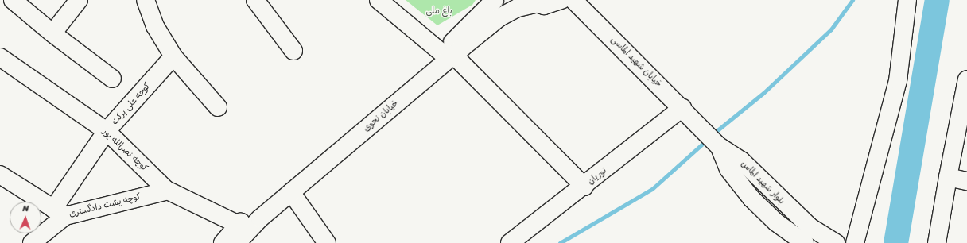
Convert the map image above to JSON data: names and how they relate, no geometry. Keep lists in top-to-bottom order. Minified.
{"streets":{"street":["خیابان شهید الماسی","کوچه علی برکت","خیابان نحوی","کوچه نصرالله پور","نوریان","بلوار شهید الماس","کوچه پشت دادگستری"]},"crossings":[["خیابان شهید الماسی","نوریان"],["خیابان شهید الماسی","بلوار شهید الماس"],["کوچه علی برکت","کوچه نصرالله پور"],["کوچه علی برکت","کوچه پشت دادگستری"],["خیابان نحوی","کوچه نصرالله پور"],["کوچه نصرالله پور","کوچه پشت دادگستری"]],"parks":["باغ ملی"],"north":"top"}
